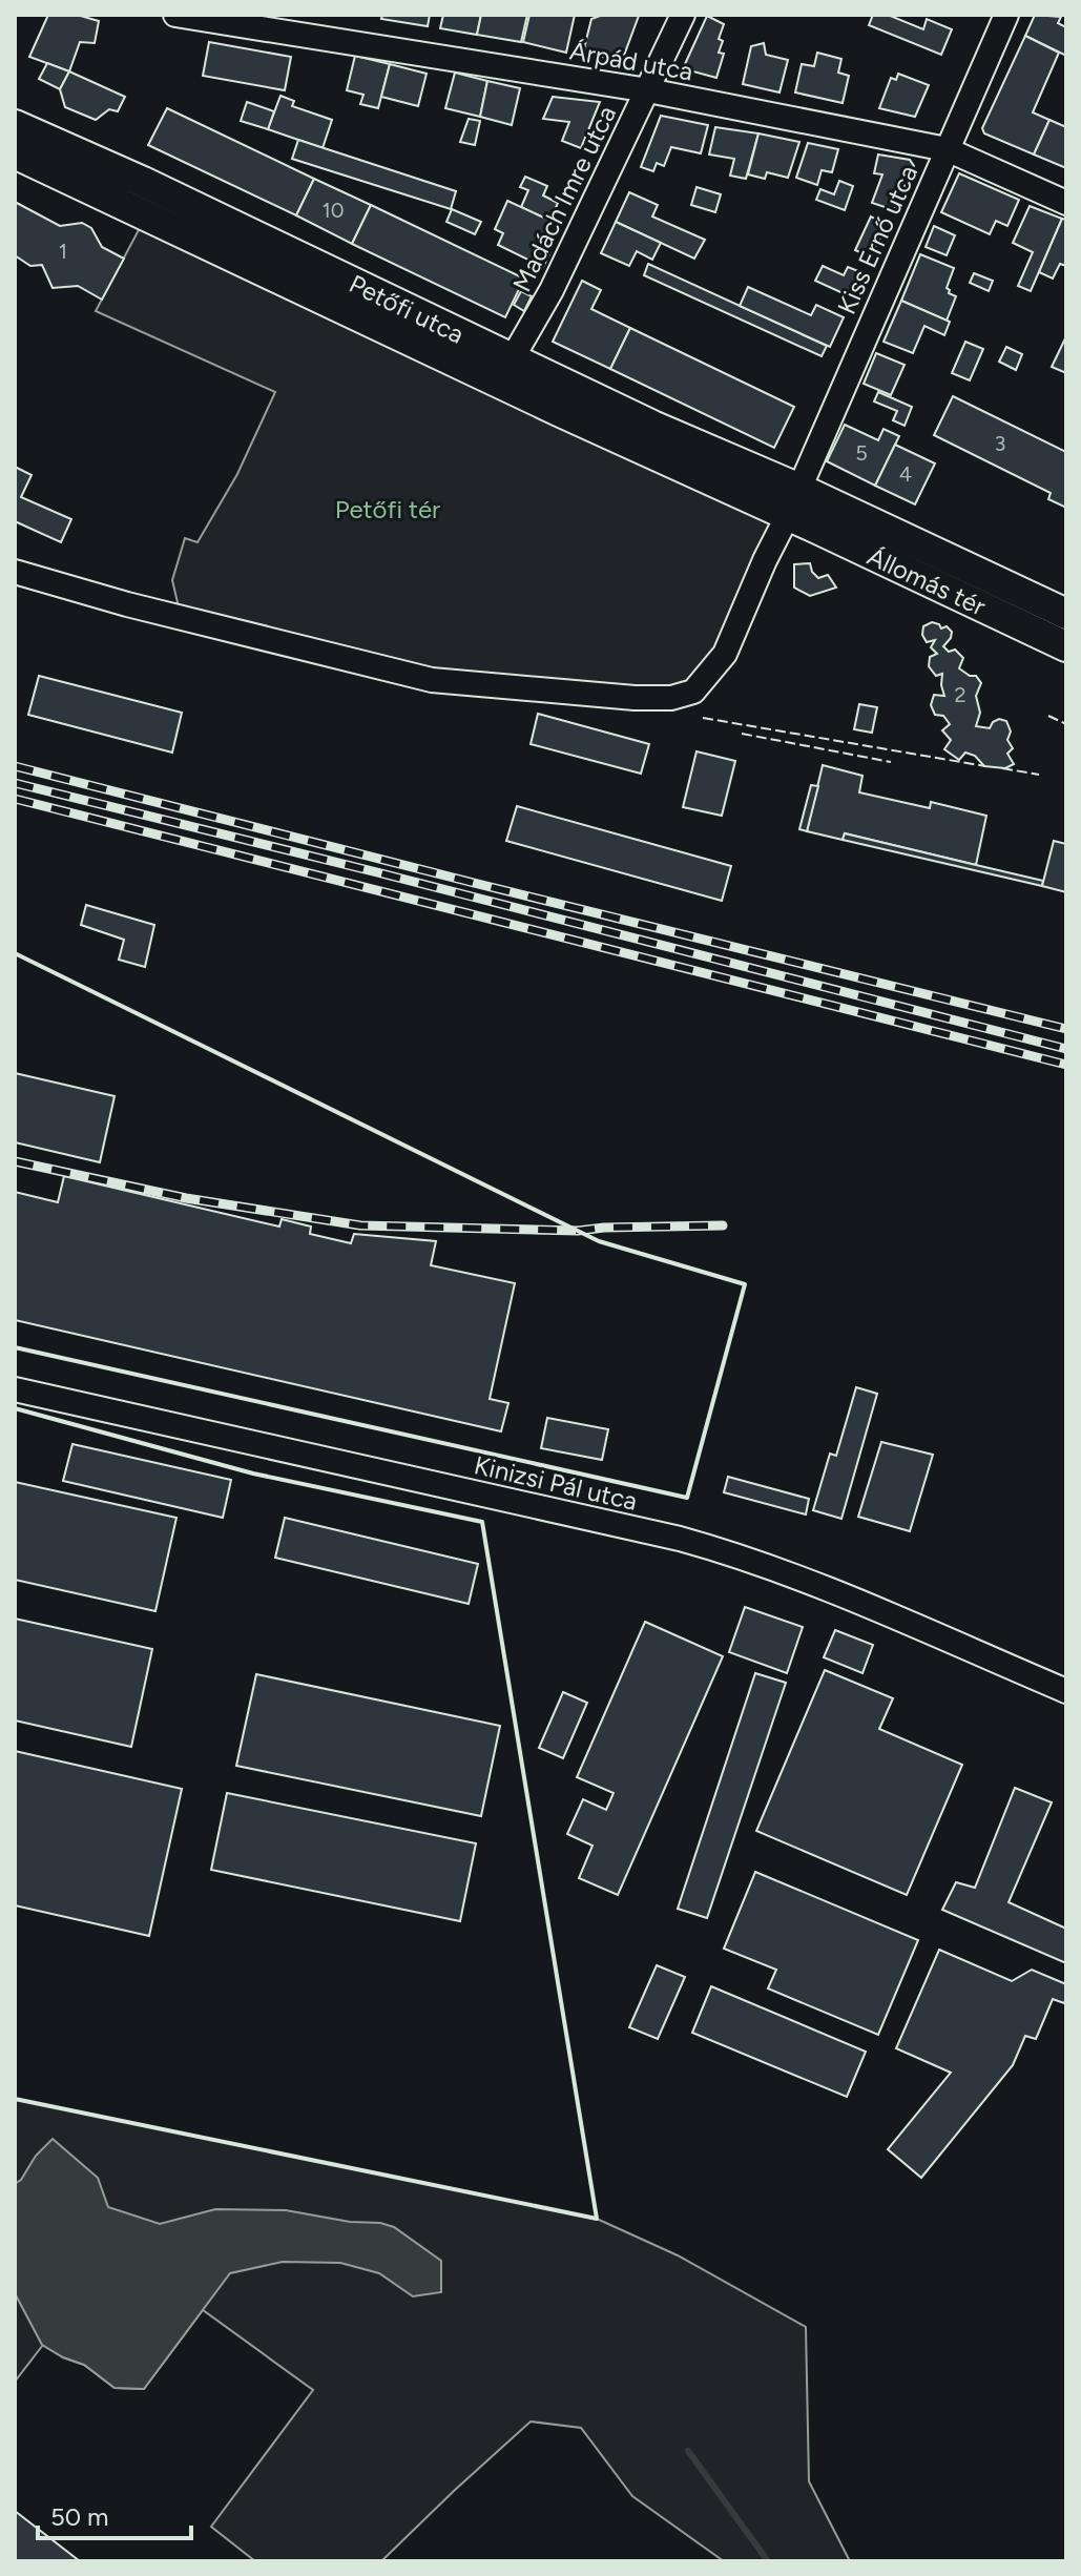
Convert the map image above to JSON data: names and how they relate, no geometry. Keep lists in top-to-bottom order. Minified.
{"streets":{"main road":["Petőfi utca","Állomás tér"],"street":["Árpád utca","Madách Imre utca","Kiss Ernő utca","Kinizsi Pál utca"]},"crossings":[["Árpád utca","Madách Imre utca"],["Árpád utca","Kiss Ernő utca"],["Madách Imre utca","Petőfi utca"],["Kiss Ernő utca","Petőfi utca"],["Kiss Ernő utca","Állomás tér"],["Petőfi utca","Állomás tér"]],"parks":["Petőfi tér"],"house_numbers":["10","1","3","5","4","2"],"scale_bar":"50 m"}
